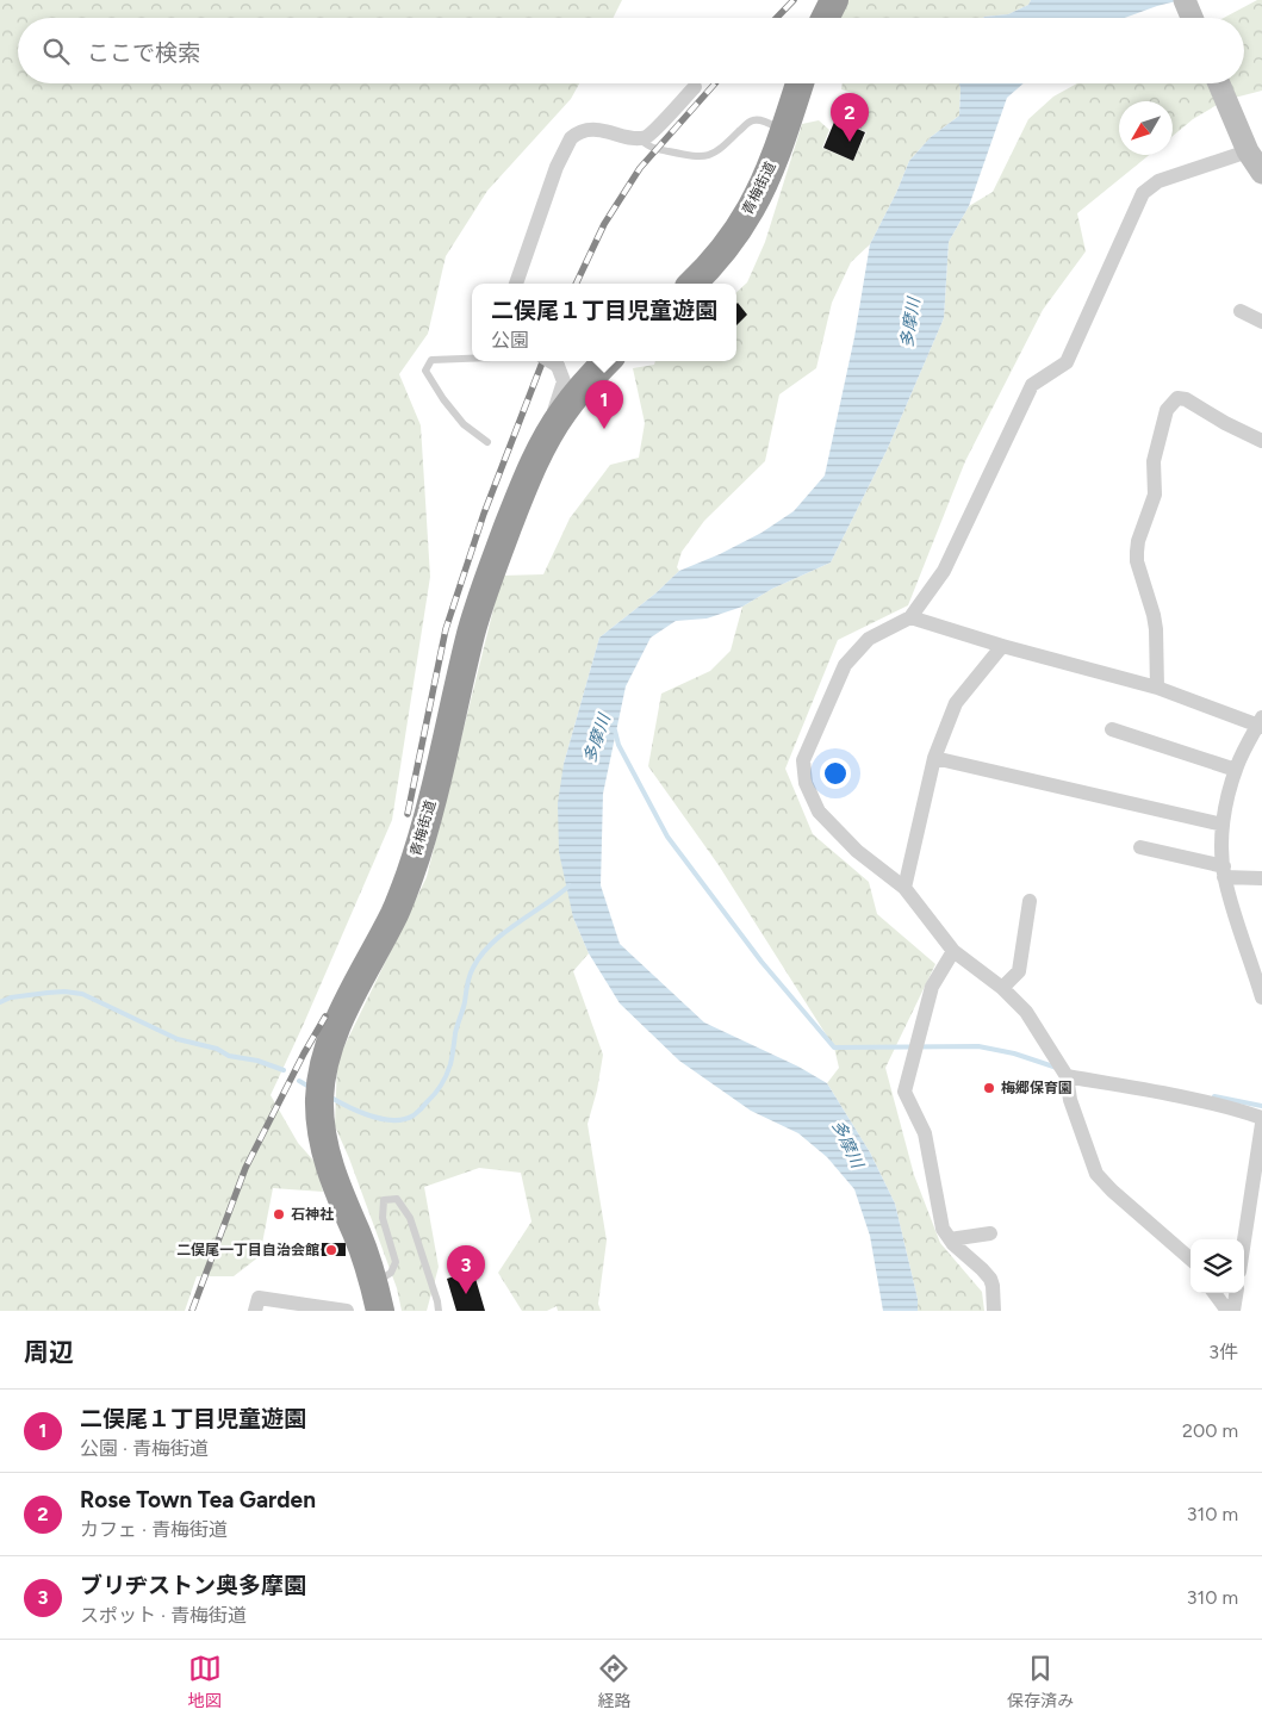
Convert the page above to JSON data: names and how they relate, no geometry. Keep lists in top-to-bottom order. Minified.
{"streets":{"highway":["青梅街道"]},"water":["多摩川"],"places":["梅郷保育園","石神社","二俣尾一丁目自治会館"],"north":"bottom left","page":{"search":"ここで検索","pins":["2","1","3"],"popup":["二俣尾１丁目児童遊園","公園"],"heading":["周辺","3件"],"list":[{"mark":"1","name":"二俣尾１丁目児童遊園","note":"公園 · 青梅街道","value":"200 m"},{"mark":"2","name":"Rose Town Tea Garden","note":"カフェ · 青梅街道","value":"310 m"},{"mark":"3","name":"ブリヂストン奥多摩園","note":"スポット · 青梅街道","value":"310 m"}],"nav":["地図","経路","保存済み"]}}
